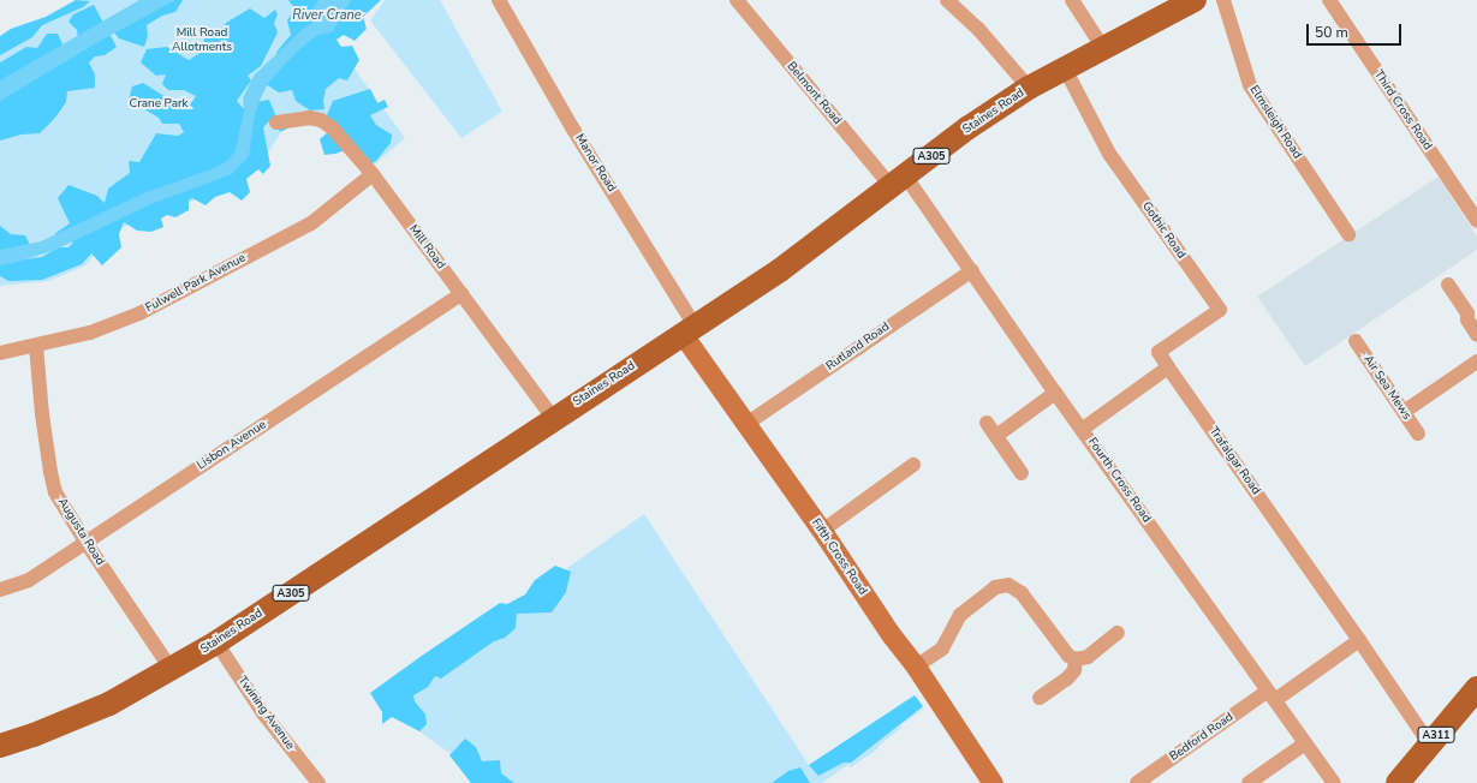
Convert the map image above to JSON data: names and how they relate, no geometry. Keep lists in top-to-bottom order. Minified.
{"streets":{"main road":["Staines Road","A305","A311"],"street":["Belmont Road","Third Cross Road","Elmsleigh Road","Manor Road","Gothic Road","Mill Road","Fulwell Park Avenue","Rutland Road","Air Sea Mews","Lisbon Avenue","Trafalgar Road","Fourth Cross Road","Augusta Road","Fifth Cross Road","Twining Avenue","Bedford Road"]},"crossings":[["Belmont Road","Staines Road"],["Belmont Road","Fourth Cross Road"],["Staines Road","Manor Road"],["Staines Road","Gothic Road"],["Staines Road","Mill Road"],["Staines Road","Fourth Cross Road"],["Staines Road","Augusta Road"],["Staines Road","Fifth Cross Road"],["Staines Road","Twining Avenue"],["Manor Road","Fifth Cross Road"],["Gothic Road","Trafalgar Road"],["Mill Road","Fulwell Park Avenue"],["Mill Road","Lisbon Avenue"],["Fulwell Park Avenue","Augusta Road"],["Rutland Road","Fourth Cross Road"],["Rutland Road","Fifth Cross Road"],["Lisbon Avenue","Augusta Road"],["Trafalgar Road","A311"],["Fourth Cross Road","Bedford Road"]],"water":["River Crane"],"parks":["Mill Road Allotments","Crane Park"],"scale_bar":"50 m"}
